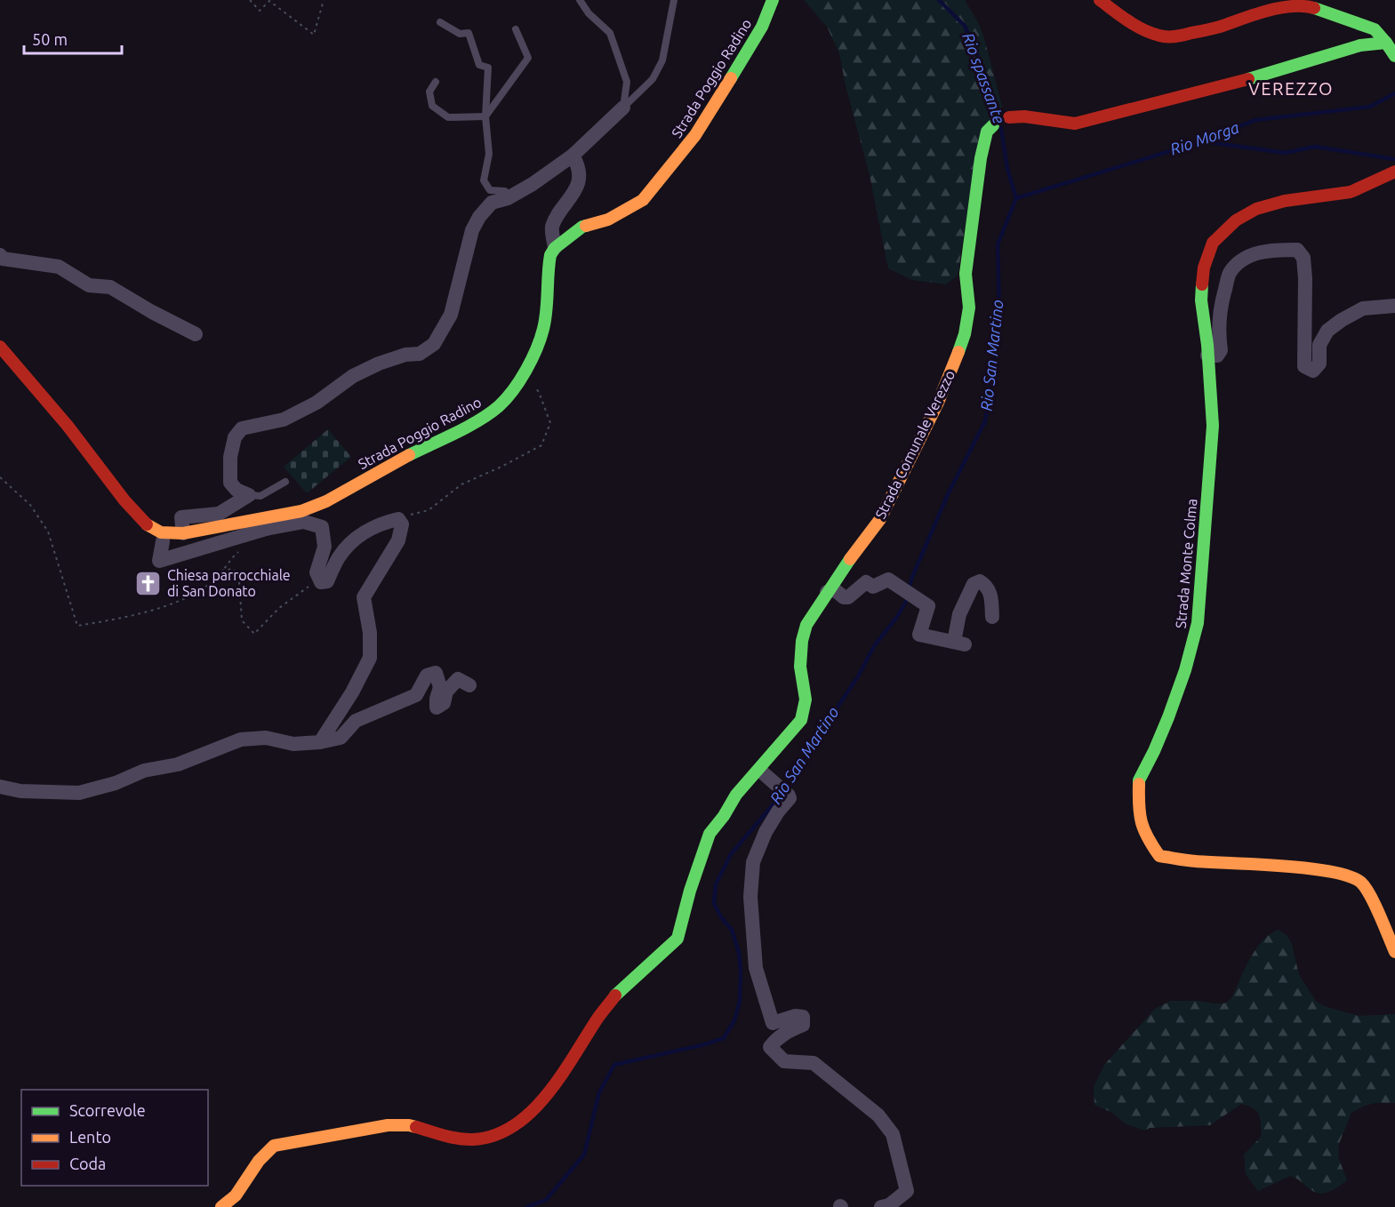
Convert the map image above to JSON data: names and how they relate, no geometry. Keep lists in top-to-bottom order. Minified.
{"streets":{"street":["Strada Poggio Radino","Strada Comunale Verezzo","Strada Monte Colma"]},"districts":["VEREZZO"],"water":["Rio spassante","Rio Morga","Rio San Martino"],"places":{"church":["Chiesa parrocchiale di San Donato"]},"legend":["Scorrevole","Lento","Coda"],"scale_bar":"50 m"}
